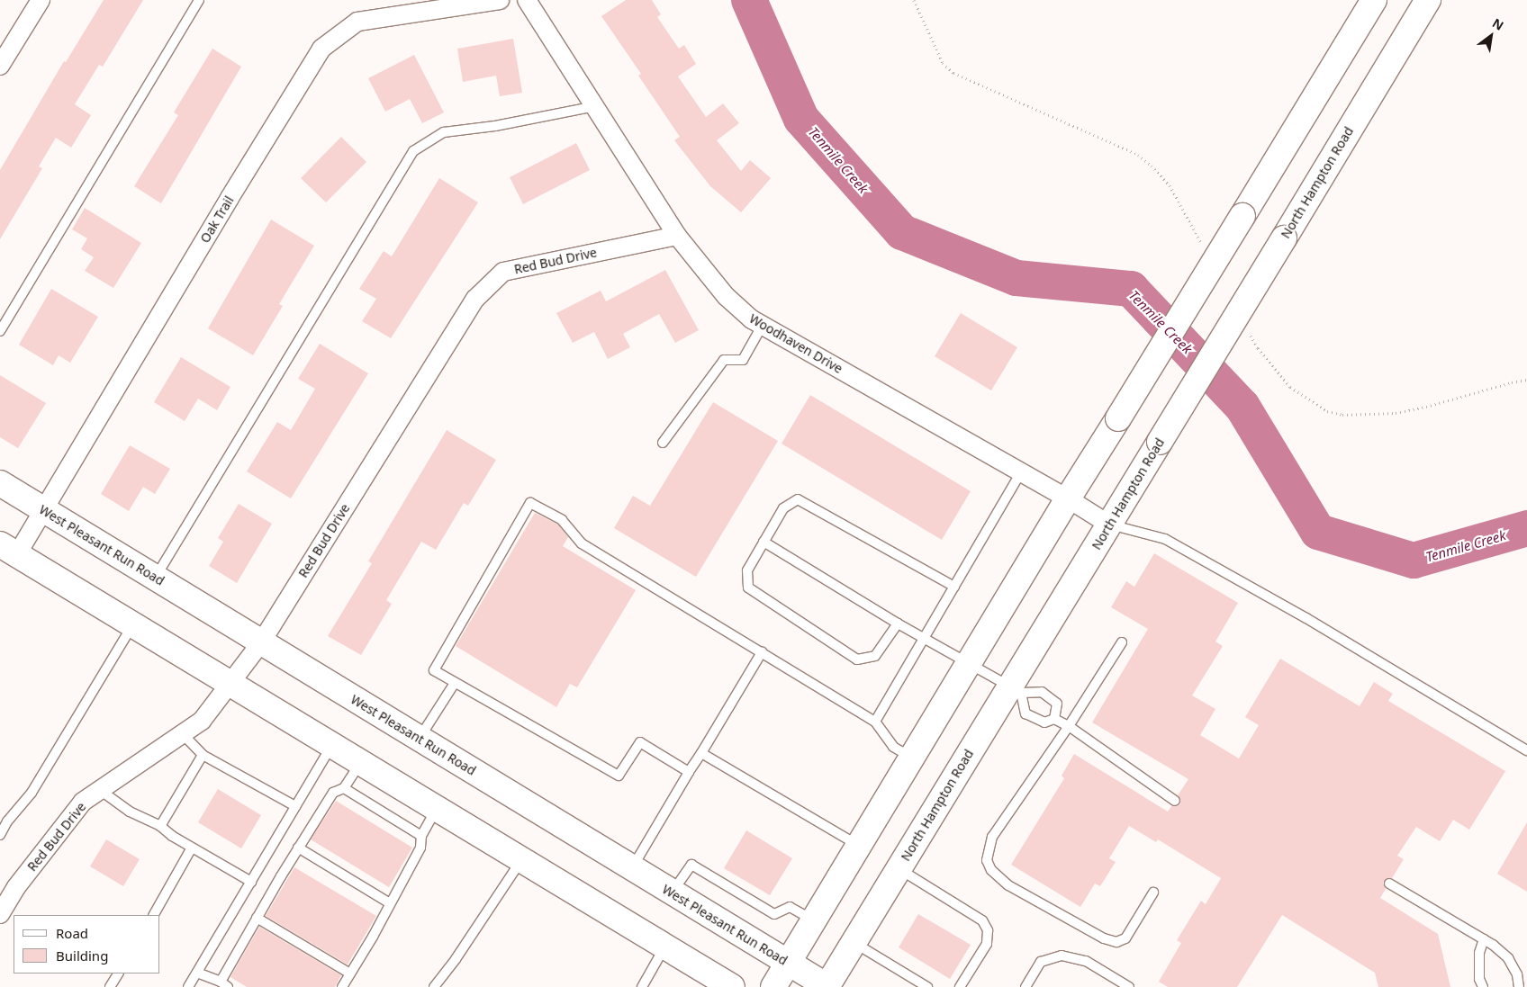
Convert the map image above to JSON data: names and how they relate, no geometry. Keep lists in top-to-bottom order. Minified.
{"streets":{"main road":["North Hampton Road","West Pleasant Run Road"],"street":["Oak Trail","Red Bud Drive","Woodhaven Drive"]},"crossings":[["North Hampton Road","Woodhaven Drive"],["North Hampton Road","West Pleasant Run Road"],["Oak Trail","West Pleasant Run Road"],["Red Bud Drive","Woodhaven Drive"],["Red Bud Drive","West Pleasant Run Road"]],"water":["Tenmile Creek"],"legend":["Road","Building"],"north":"top right"}
